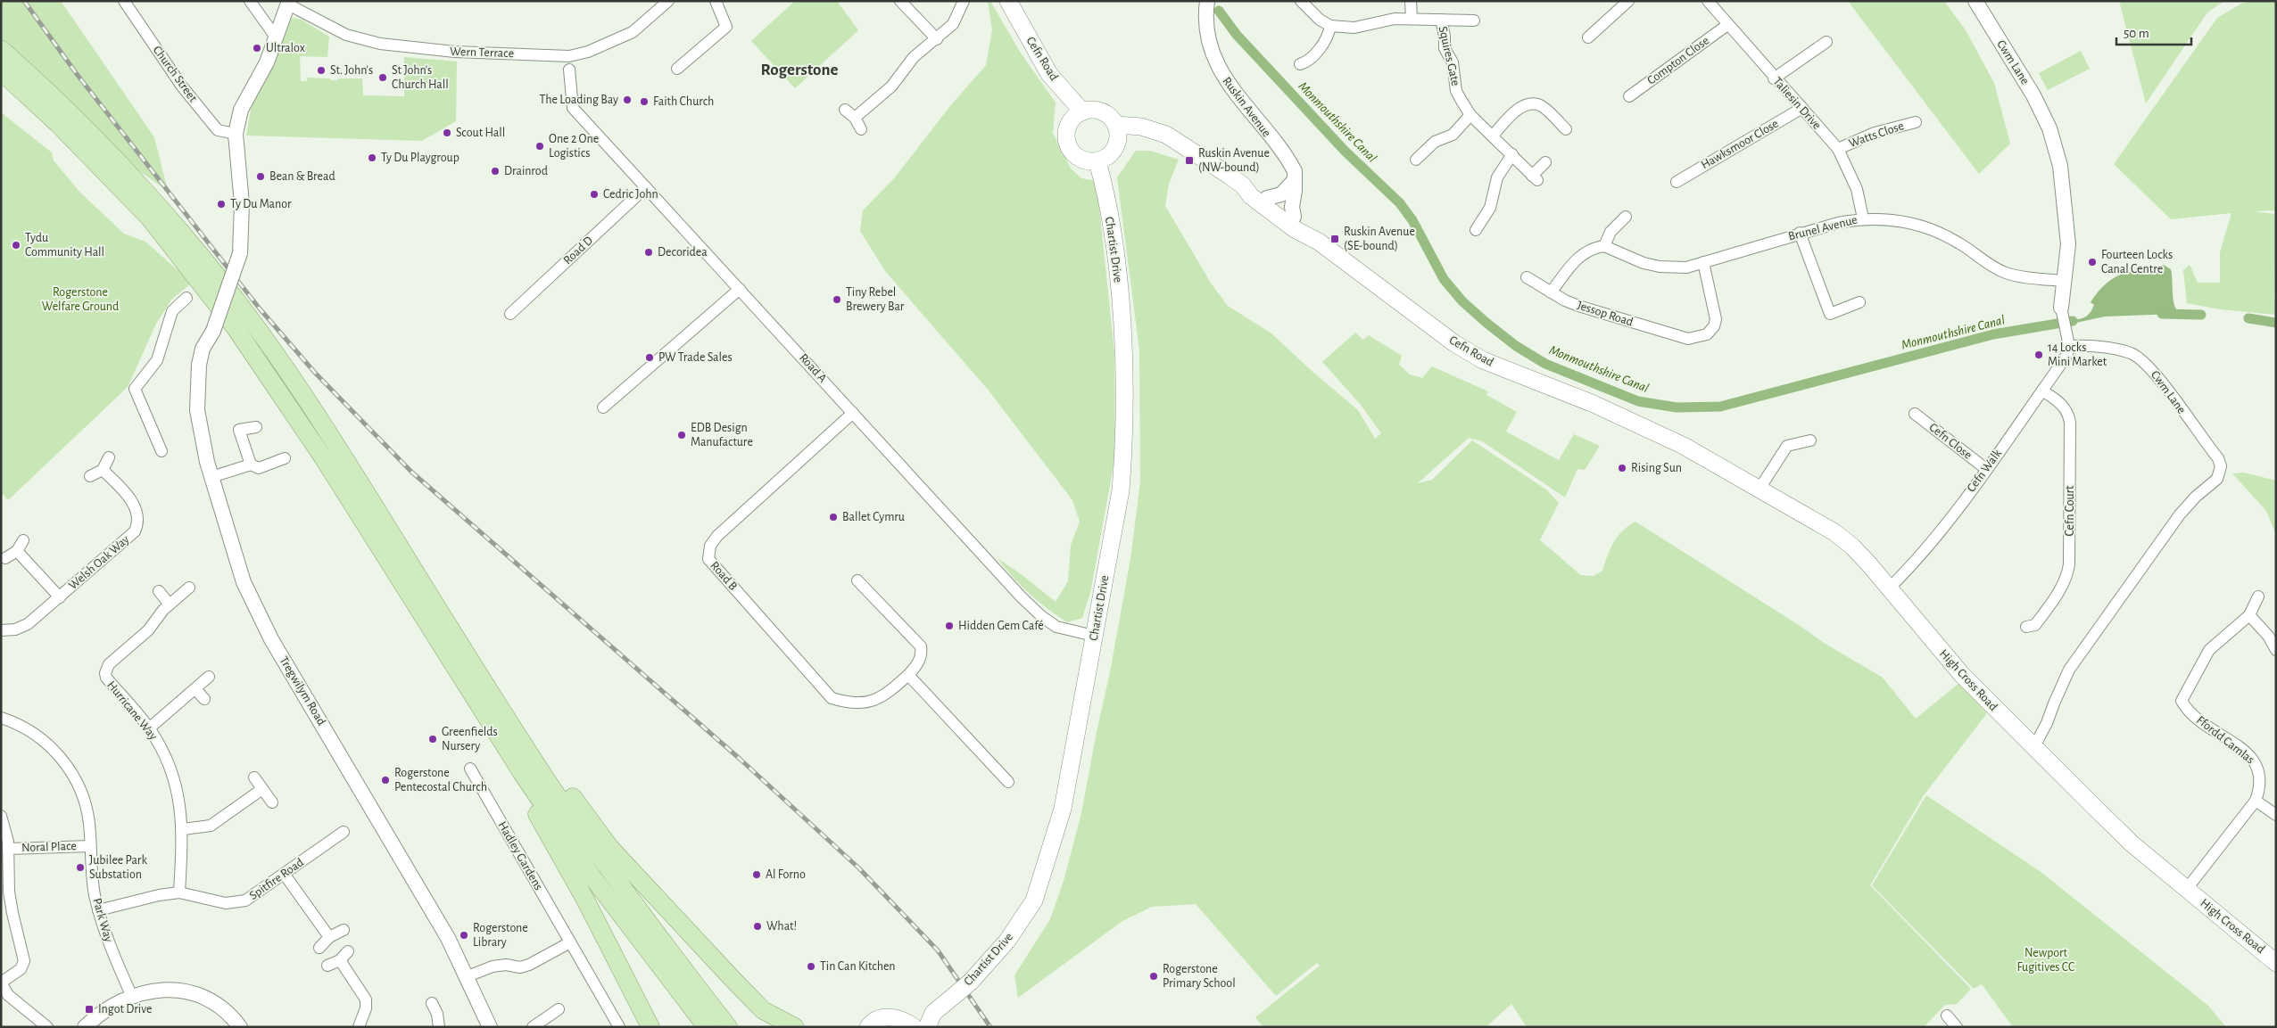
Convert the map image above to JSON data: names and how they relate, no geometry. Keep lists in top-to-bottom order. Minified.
{"streets":{"main road":["Cefn Road","Chartist Drive","High Cross Road"],"street":["Wern Terrace","Squires Gate","Compton Close","Cwm Lane","Church Street","Taliesin Drive","Ruskin Avenue","Watts Close","Hawksmoor Close","Brunel Avenue","Road D","Jessop Road","Road A","Cefn Close","Cefn Walk","Cefn Court","Welsh Oak Way","Road B","Tregwilym Road","Hurricane Way","Ffordd Camlas","Noral Place","Hadley Gardens","Spitfire Road","Park Way"]},"crossings":[["Wern Terrace","Tregwilym Road"],["Cefn Road","Ruskin Avenue"],["Cefn Road","Chartist Drive"],["Cefn Road","High Cross Road"],["Compton Close","Taliesin Drive"],["Cwm Lane","Brunel Avenue"],["Cwm Lane","Cefn Walk"],["Cwm Lane","High Cross Road"],["Church Street","Tregwilym Road"],["Taliesin Drive","Watts Close"],["Taliesin Drive","Hawksmoor Close"],["Taliesin Drive","Brunel Avenue"],["Brunel Avenue","Jessop Road"],["Chartist Drive","Road A"],["Road D","Road A"],["Road A","Road B"],["Cefn Close","Cefn Walk"],["Cefn Walk","Cefn Court"],["Cefn Walk","High Cross Road"],["High Cross Road","Ffordd Camlas"],["Hurricane Way","Spitfire Road"],["Noral Place","Park Way"],["Spitfire Road","Park Way"]],"districts":["Rogerstone"],"water":["Monmouthshire Canal"],"parks":["Rogerstone Welfare Ground","Newport Fugitives CC"],"places":{"other":["Ultralox","St. John's","St John's Church Hall","The Loading Bay","Faith Church","Scout Hall","One 2 One Logistics","Ty Du Playgroup","Drainrod","Bean & Bread","Cedric John","Ty Du Manor","Tydu Community Hall","Decoridea","Fourteen Locks Canal Centre","Tiny Rebel Brewery Bar","14 Locks Mini Market","PW Trade Sales","EDB Design Manufacture","Rising Sun","Ballet Cymru","Hidden Gem Café","Greenfields Nursery","Rogerstone Pentecostal Church","Jubilee Park Substation","Al Forno","What!","Rogerstone Library","Tin Can Kitchen","Rogerstone Primary School"],"transit":["Ruskin Avenue (NW-bound)","Ruskin Avenue (SE-bound)","Ingot Drive"]},"scale_bar":"50 m"}
